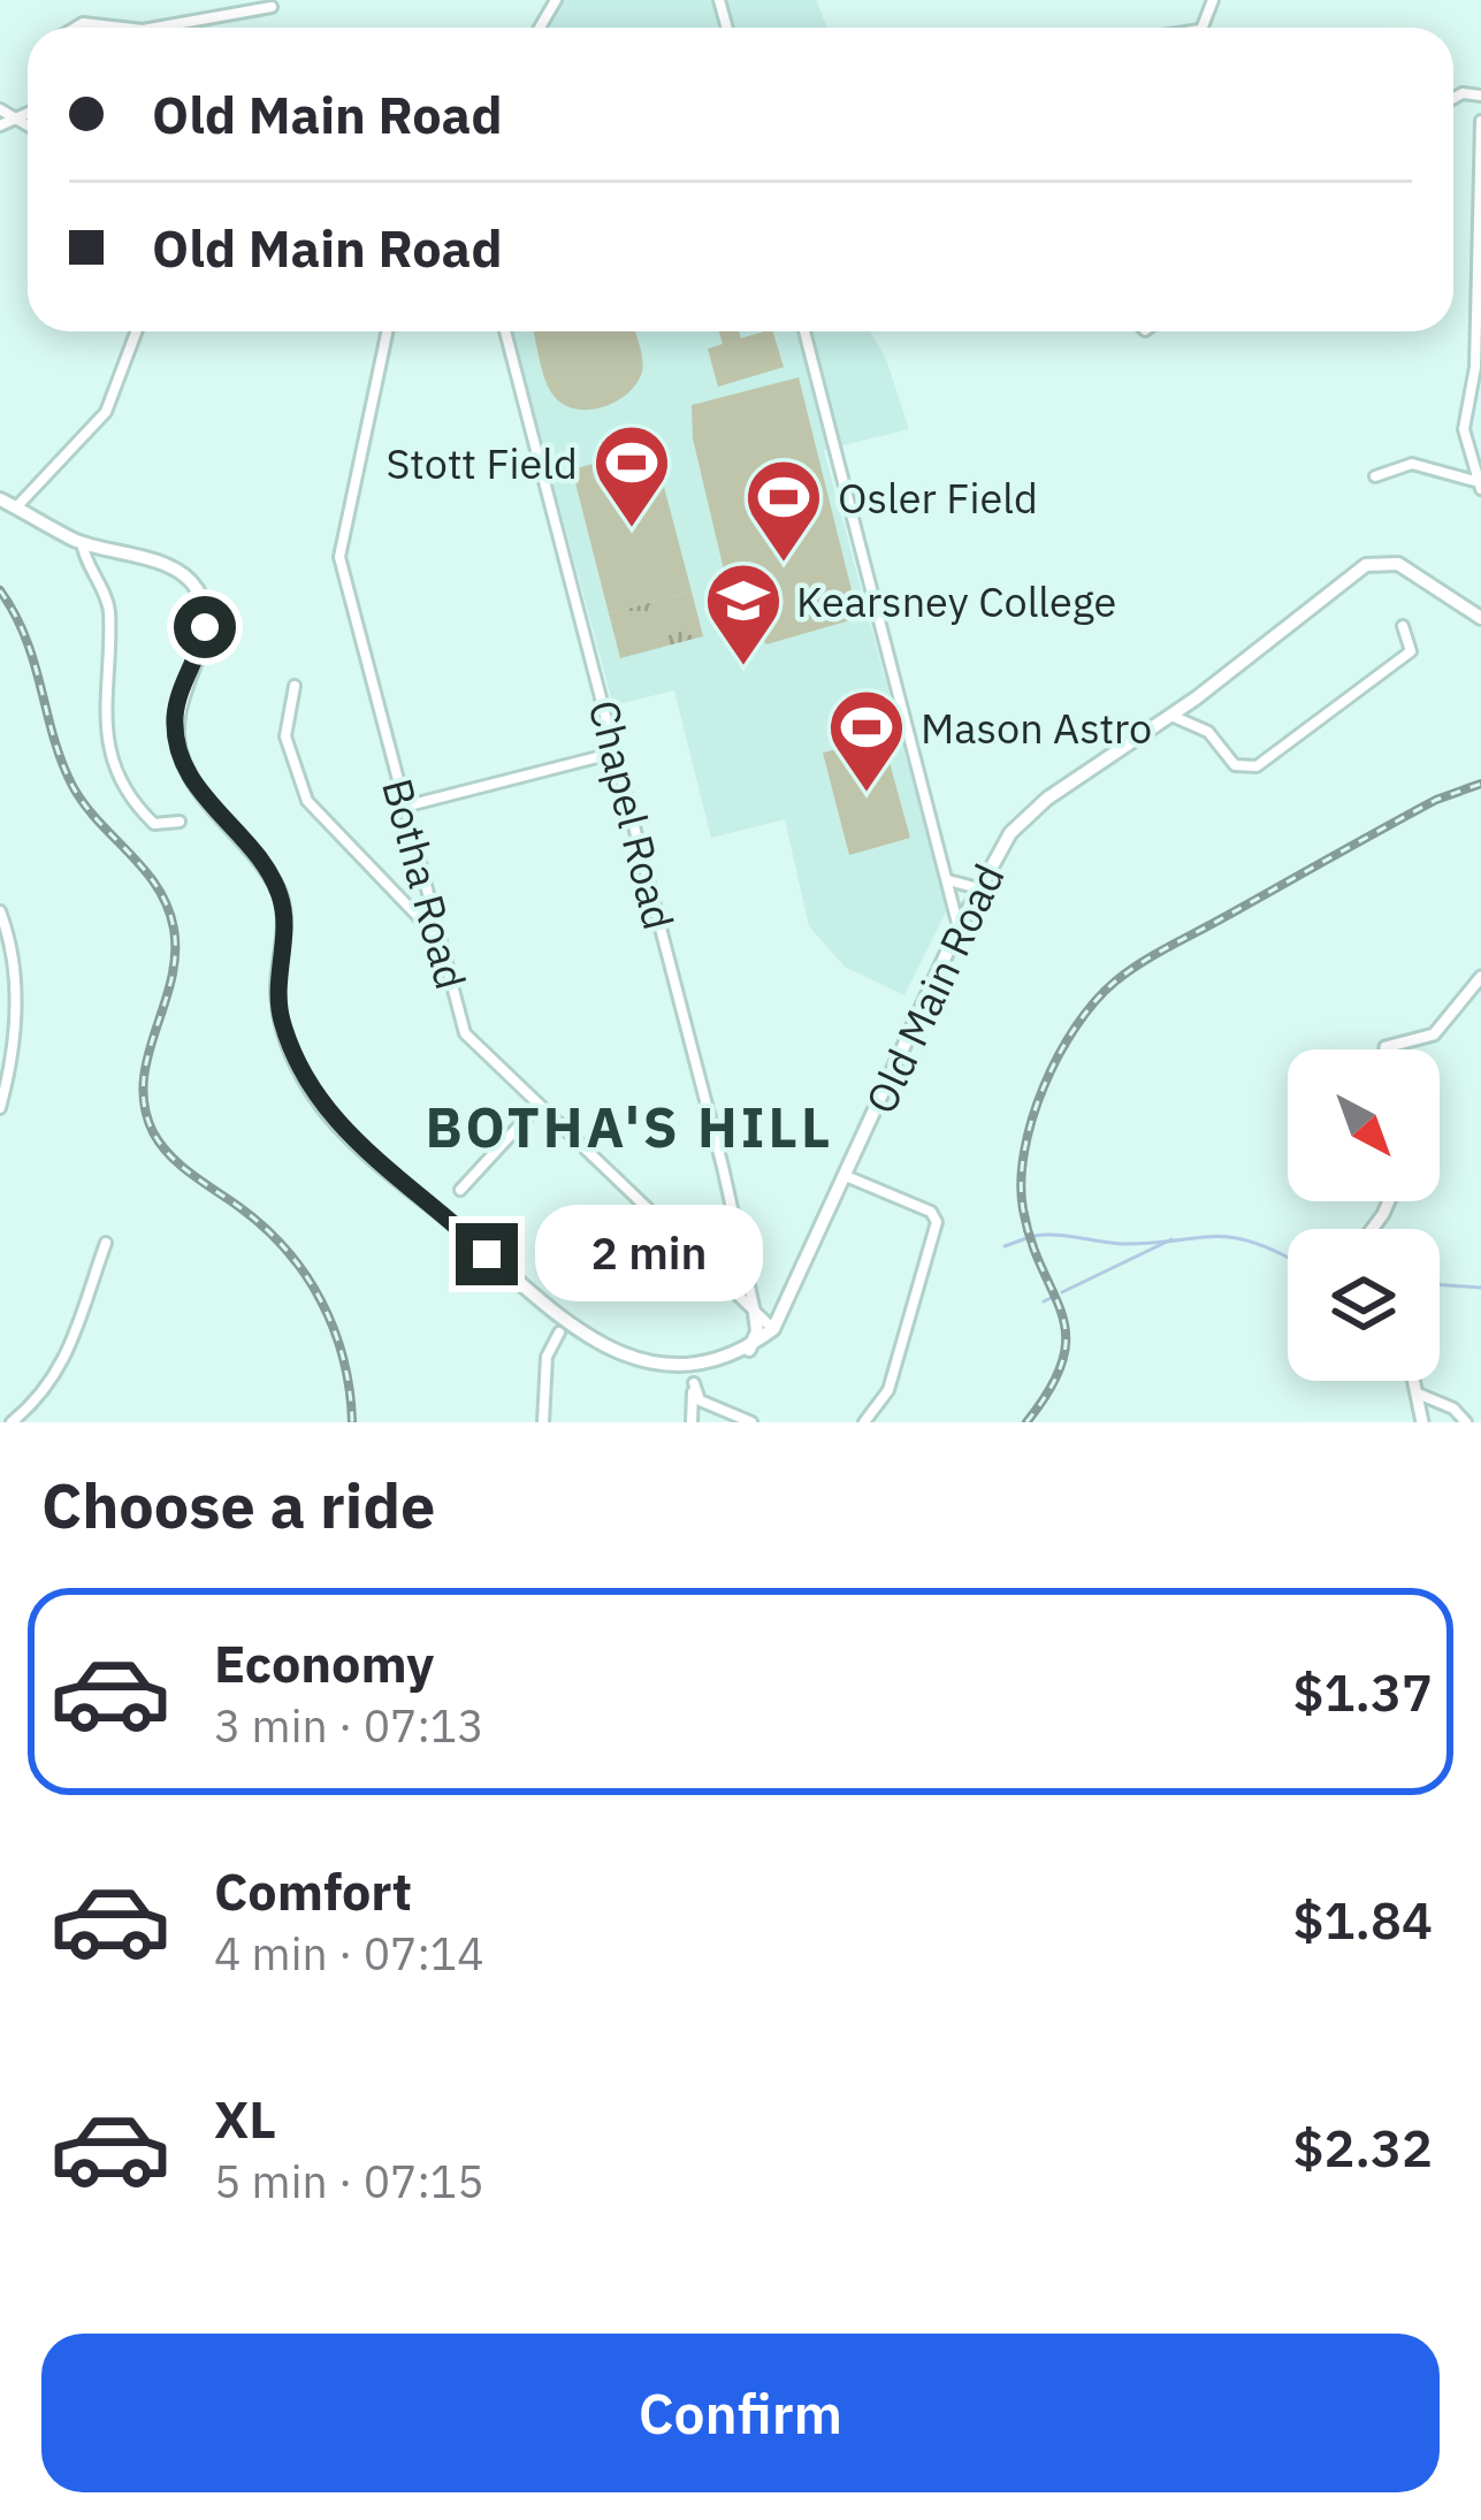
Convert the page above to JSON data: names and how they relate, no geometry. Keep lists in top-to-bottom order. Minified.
{"streets":{"main road":["Old Main Road"],"street":["Chapel Road","Botha Road"]},"crossings":[["Chapel Road","Botha Road"],["Botha Road","Old Main Road"]],"districts":["BOTHA'S HILL"],"places":{"sports":["Stott Field","Osler Field","Mason Astro"],"school or university":["Kearsney College"]},"north":"bottom right","page":{"banner":["Old Main Road","Old Main Road"],"bubble":"2 min","heading":"Choose a ride","list":[{"name":"Economy","note":"3 min · 07:13","value":"$1.37"},{"name":"Comfort","note":"4 min · 07:14","value":"$1.84"},{"name":"XL","note":"5 min · 07:15","value":"$2.32"}],"buttons":"Confirm"}}
